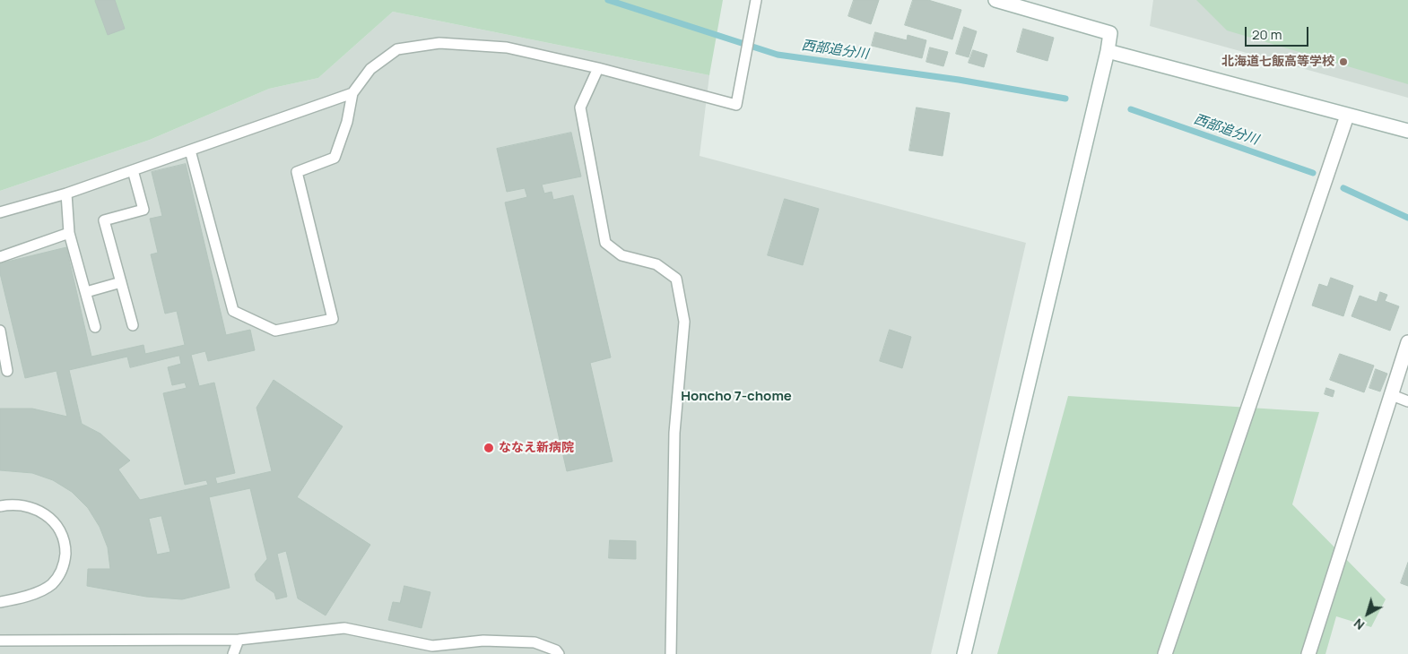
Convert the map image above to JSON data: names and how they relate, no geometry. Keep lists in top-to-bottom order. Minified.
{"districts":["Honcho 7-chome"],"water":["西部追分川"],"places":["北海道七飯高等学校","ななえ新病院"],"scale_bar":"20 m","north":"bottom left"}
